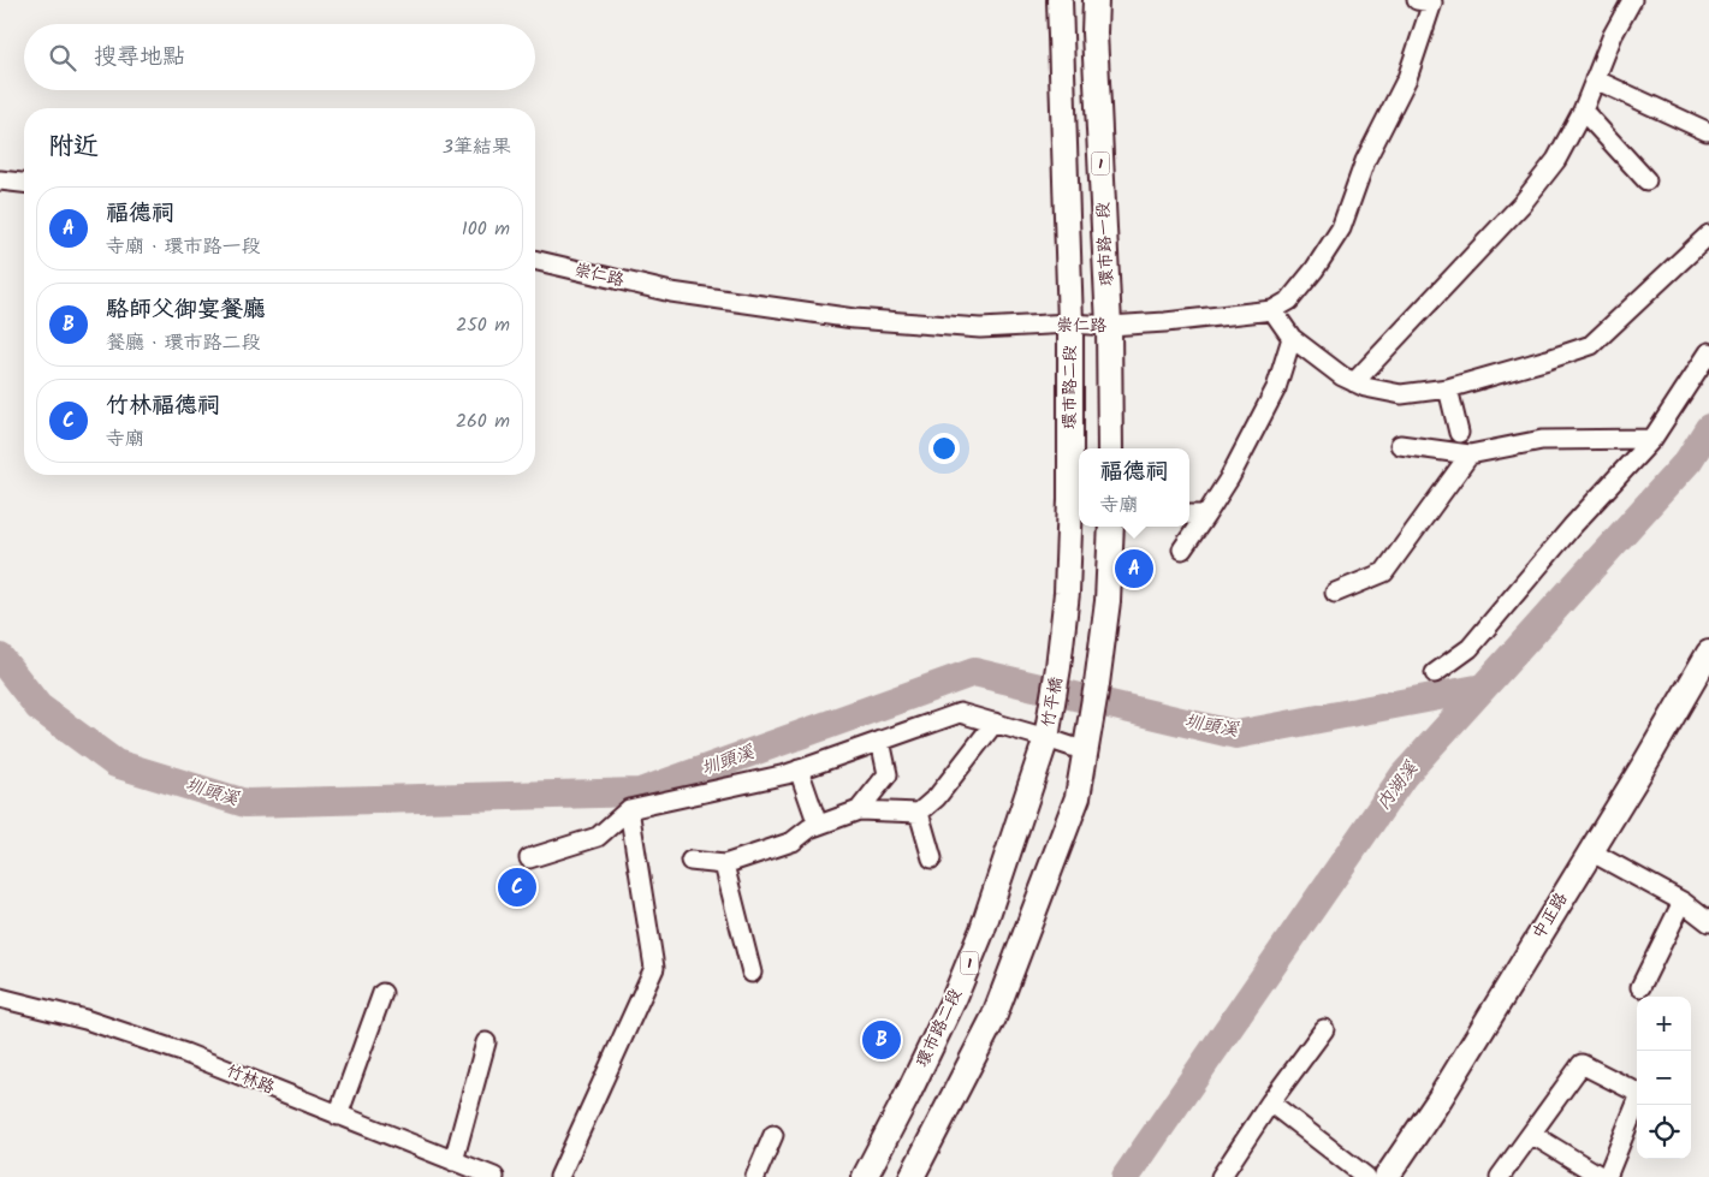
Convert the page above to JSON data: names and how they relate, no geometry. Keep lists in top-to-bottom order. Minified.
{"streets":{"main road":["1","環市路一段","環市路二段","竹平橋","中正路"],"street":["崇仁路","竹林路"]},"crossings":[["1","崇仁路"],["1","環市路二段"],["環市路一段","崇仁路"],["崇仁路","環市路二段"],["環市路二段","竹平橋"]],"water":["圳頭溪","內湖溪"],"page":{"search":"搜尋地點","heading":["附近","3筆結果"],"list":[{"mark":"A","name":"福德祠","note":"寺廟 · 環市路一段","value":"100 m"},{"mark":"B","name":"駱師父御宴餐廳","note":"餐廳 · 環市路二段","value":"250 m"},{"mark":"C","name":"竹林福德祠","note":"寺廟","value":"260 m"}],"popup":["福德祠","寺廟"],"pins":["A","C","B"],"map_buttons":["+","−"]}}
